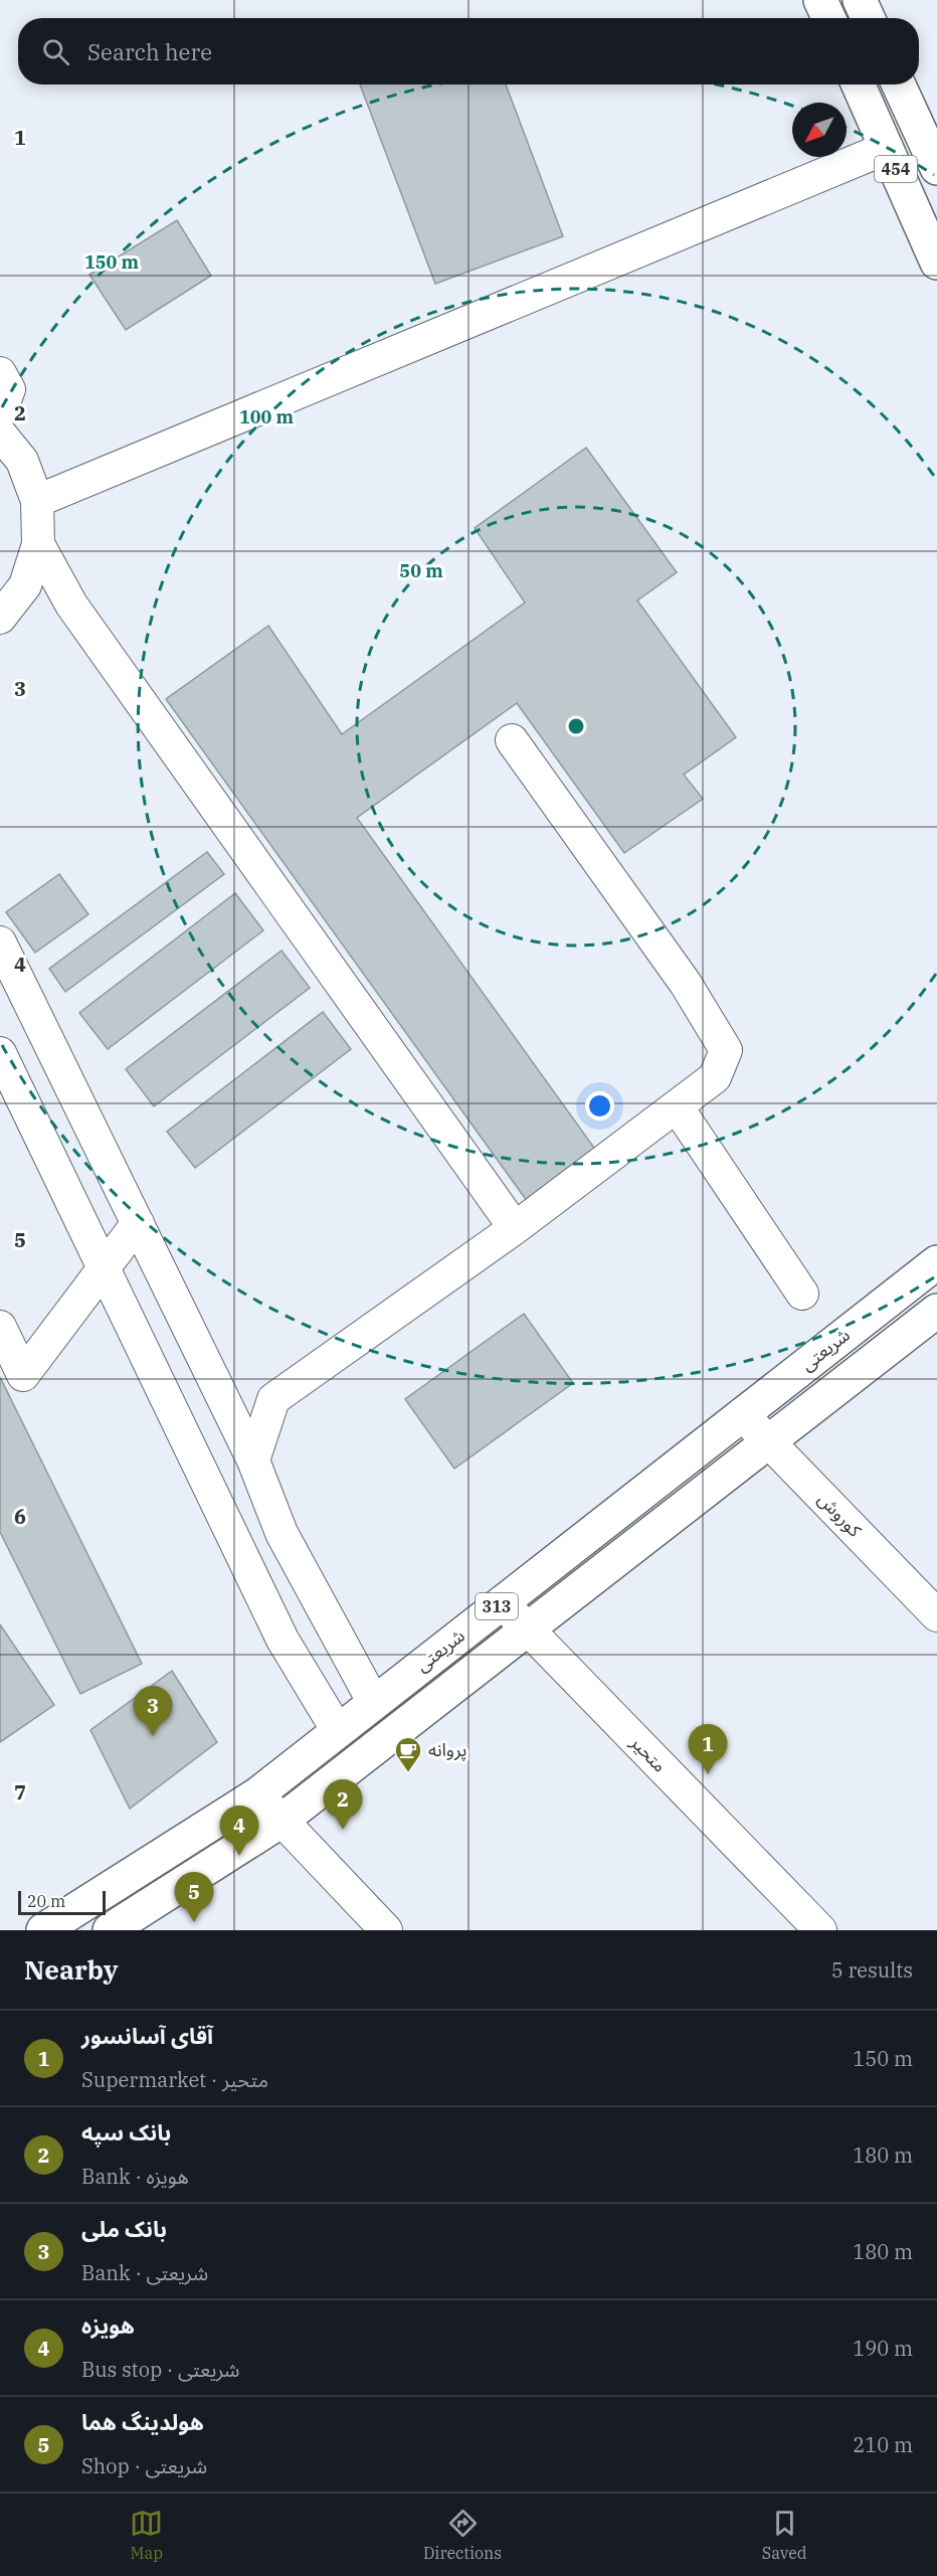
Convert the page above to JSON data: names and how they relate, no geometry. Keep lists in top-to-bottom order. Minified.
{"streets":{"main road":["454","شریعتی","313"],"street":["کوروش","متحیر"]},"crossings":[["شریعتی","کوروش"],["شریعتی","متحیر"]],"places":{"cafe":["پروانه"]},"scale_bar":"20 m","north":"bottom left","page":{"search":"Search here","pins":["3","1","2","4","5"],"scale":"20 m","heading":["Nearby","5 results"],"list":[{"mark":"1","name":"آقای آسانسور","note":"Supermarket · متحیر","value":"150 m"},{"mark":"2","name":"بانک سپه","note":"Bank · هویزه","value":"180 m"},{"mark":"3","name":"بانک ملی","note":"Bank · شریعتی","value":"180 m"},{"mark":"4","name":"هویزه","note":"Bus stop · شریعتی","value":"190 m"},{"mark":"5","name":"هولدینگ هما","note":"Shop · شریعتی","value":"210 m"}],"nav":["Map","Directions","Saved"]},"grid":{"rows":["1","2","3","4","5","6","7"]},"rings":["150 m","100 m","50 m"]}
